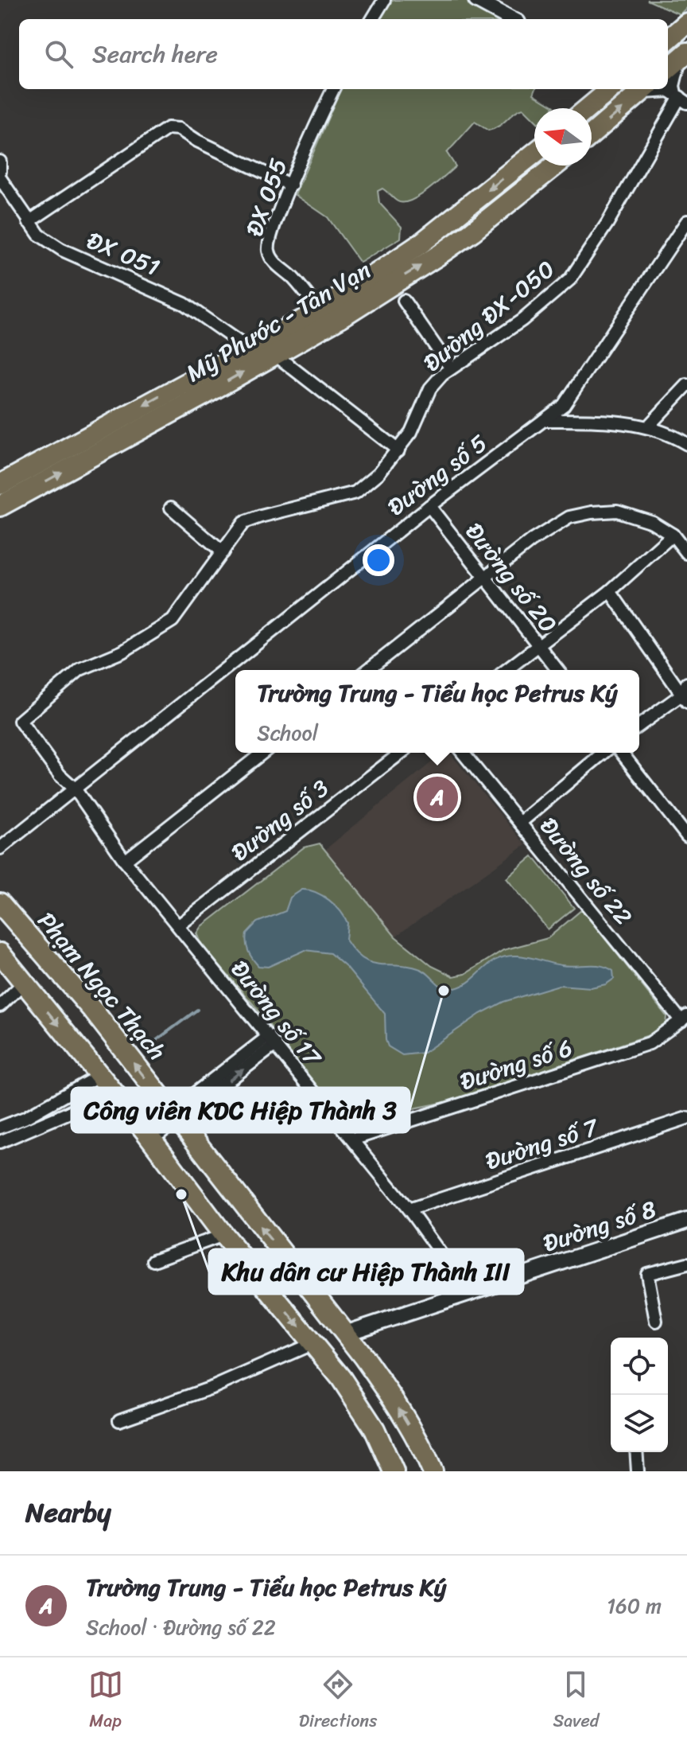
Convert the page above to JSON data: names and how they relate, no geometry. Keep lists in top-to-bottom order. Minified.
{"streets":{"main road":["Mỹ Phước - Tân Vạn","Phạm Ngọc Thạch"],"street":["ĐX 055","ĐX 051","Đường ĐX-050","Đường số 5","Đường số 20","Đường số 3","Đường số 22","Đường số 17","Đường số 6","Đường số 7","Đường số 8"]},"crossings":[["ĐX 055","Mỹ Phước - Tân Vạn"],["ĐX 051","Mỹ Phước - Tân Vạn"],["Đường ĐX-050","Đường số 17"],["Đường số 5","Đường số 20"],["Đường số 5","Đường số 17"],["Đường số 3","Đường số 17"],["Đường số 22","Đường số 6"],["Phạm Ngọc Thạch","Đường số 8"],["Đường số 17","Đường số 6"],["Đường số 17","Đường số 7"],["Đường số 17","Đường số 8"]],"places":["Công viên KDC Hiệp Thành 3","Khu dân cư Hiệp Thành III"],"north":"left","page":{"search":"Search here","popup":["Trường Trung - Tiểu học Petrus Ký","School"],"pins":"A","heading":"Nearby","list":[{"mark":"A","name":"Trường Trung - Tiểu học Petrus Ký","note":"School · Đường số 22","value":"160 m"}],"nav":["Map","Directions","Saved"]}}
